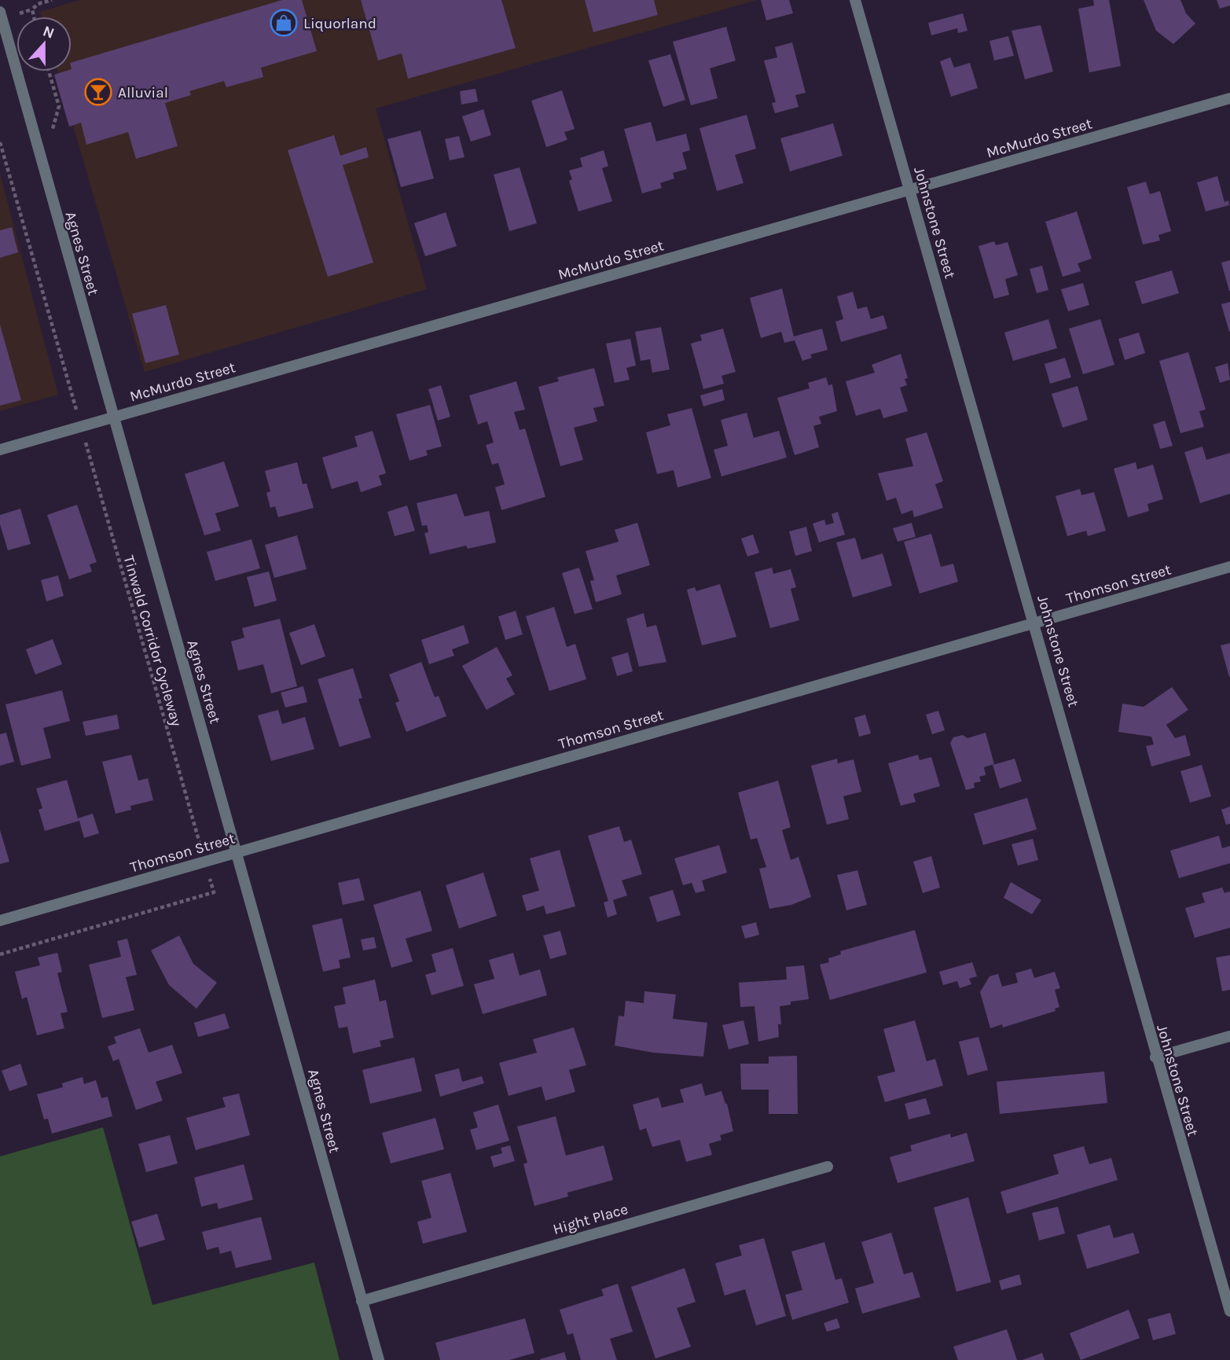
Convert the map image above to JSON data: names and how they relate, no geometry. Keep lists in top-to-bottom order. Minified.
{"streets":{"street":["McMurdo Street","Johnstone Street","Agnes Street","Thomson Street","Hight Place"],"path":["Tinwald Corridor Cycleway"]},"crossings":[["McMurdo Street","Johnstone Street"],["McMurdo Street","Agnes Street"],["Johnstone Street","Thomson Street"],["Agnes Street","Thomson Street"],["Agnes Street","Hight Place"]],"places":{"shop":["Liquorland"],"bar":["Alluvial"]},"north":"top"}
